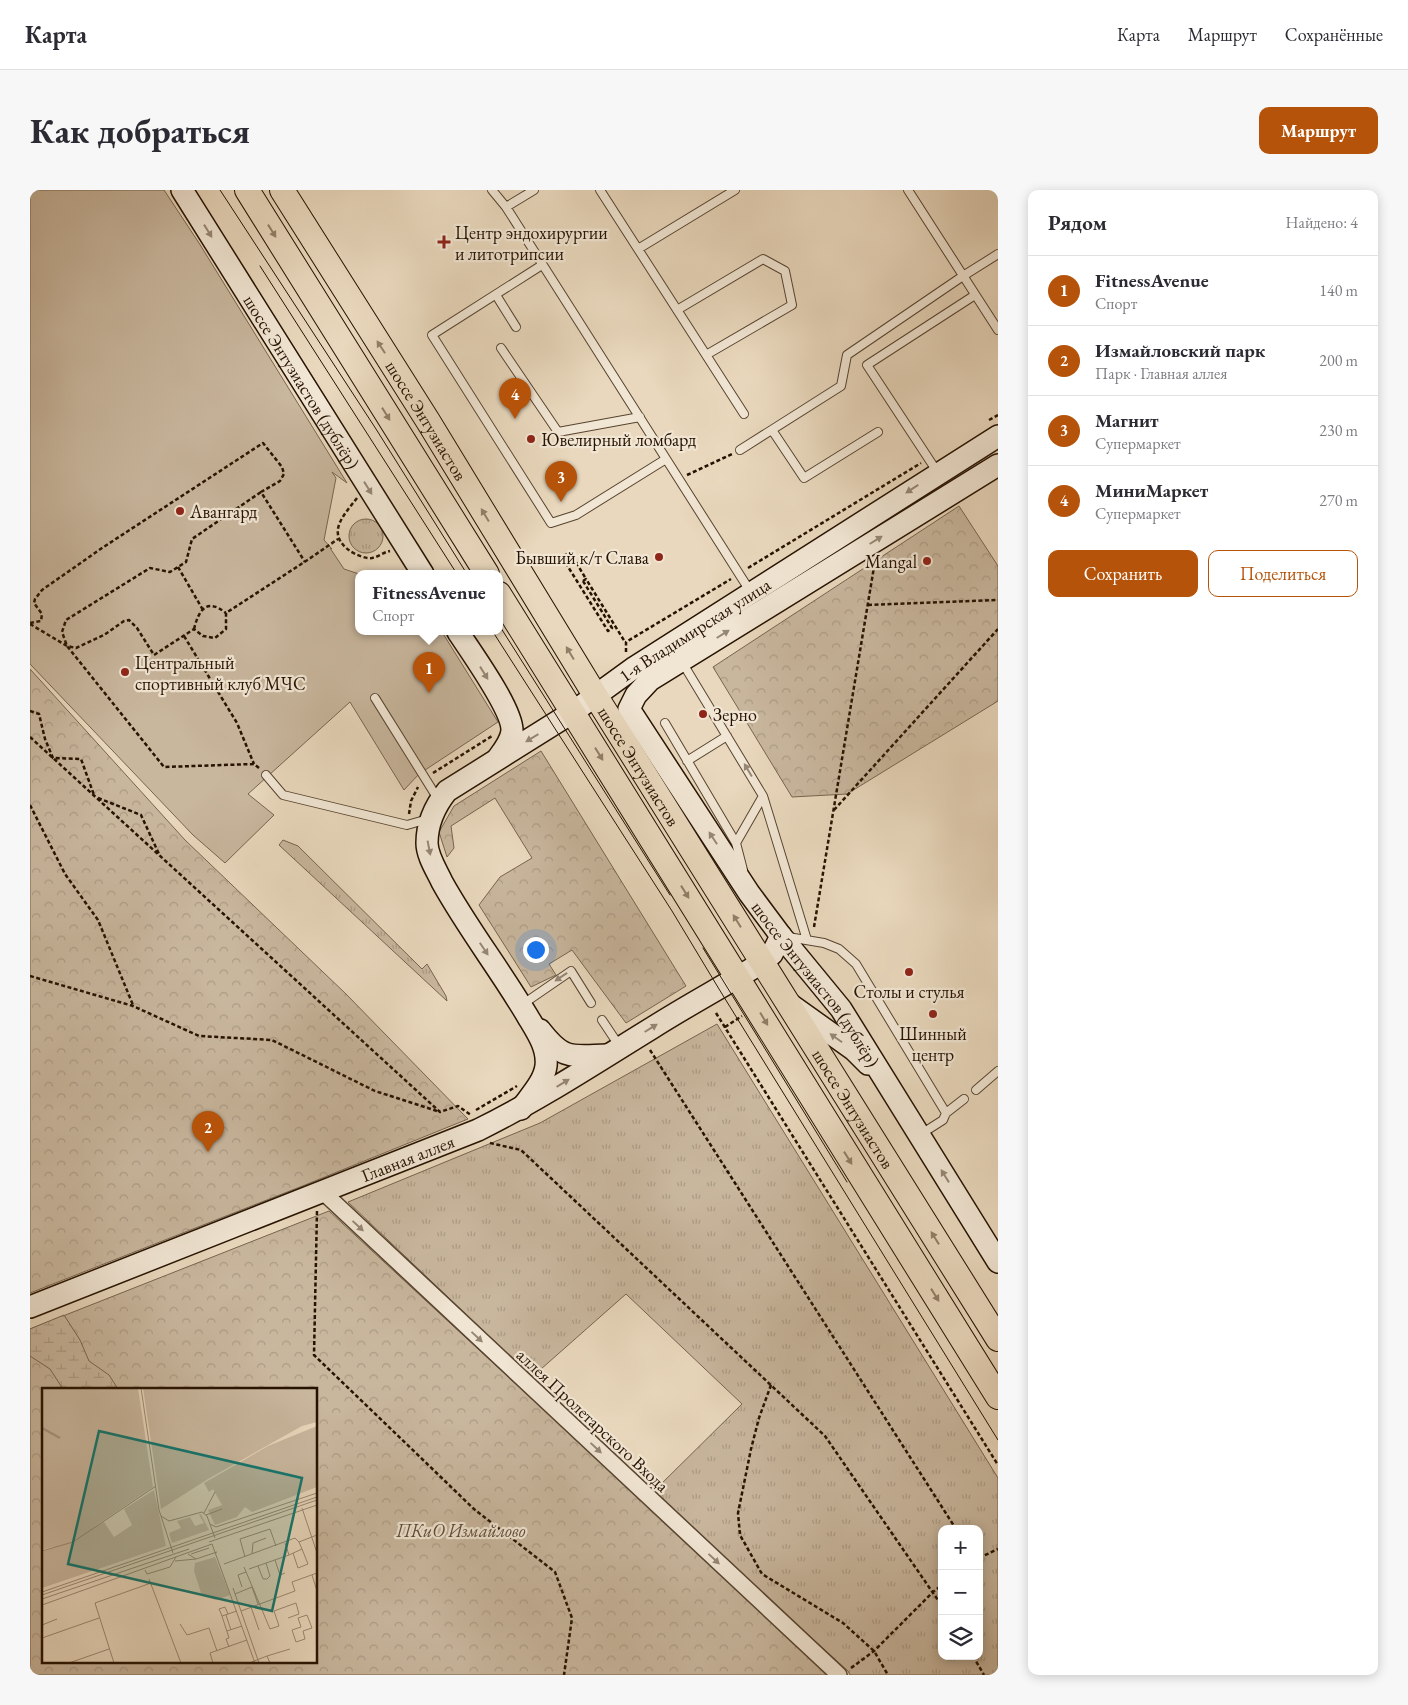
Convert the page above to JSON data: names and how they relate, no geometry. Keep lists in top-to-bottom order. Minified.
{"streets":{"main road":["шоссе Энтузиастов (дублёр)","шоссе Энтузиастов","1-я Владимирская улица","Главная аллея"],"street":["аллея Пролетарского Входа"]},"crossings":[["шоссе Энтузиастов (дублёр)","шоссе Энтузиастов"],["шоссе Энтузиастов (дублёр)","1-я Владимирская улица"],["шоссе Энтузиастов","1-я Владимирская улица"],["шоссе Энтузиастов","Главная аллея"],["Главная аллея","аллея Пролетарского Входа"]],"one_way":["аллея Пролетарского Входа"],"parks":["ПКиО Измайлово"],"places":{"health":["Центр эндохирургии и литотрипсии"],"other":["Ювелирный ломбард","Авангард","Бывший к/т Слава","Mangal","Центральный спортивный клуб МЧС","Зерно","Столы и стулья","Шинный центр"]},"page":{"header":"Карта","nav":["Карта","Маршрут","Сохранённые"],"buttons":["Маршрут",["Сохранить","Поделиться"]],"title":"Как добраться","heading":["Рядом","Найдено: 4"],"list":[{"mark":"1","name":"FitnessAvenue","note":"Спорт","value":"140 m"},{"mark":"2","name":"Измайловский парк","note":"Парк · Главная аллея","value":"200 m"},{"mark":"3","name":"Магнит","note":"Супермаркет","value":"230 m"},{"mark":"4","name":"МиниМаркет","note":"Супермаркет","value":"270 m"}],"pins":["4","3","1","2"],"popup":["FitnessAvenue","Спорт"],"map_buttons":["+","−"]}}
